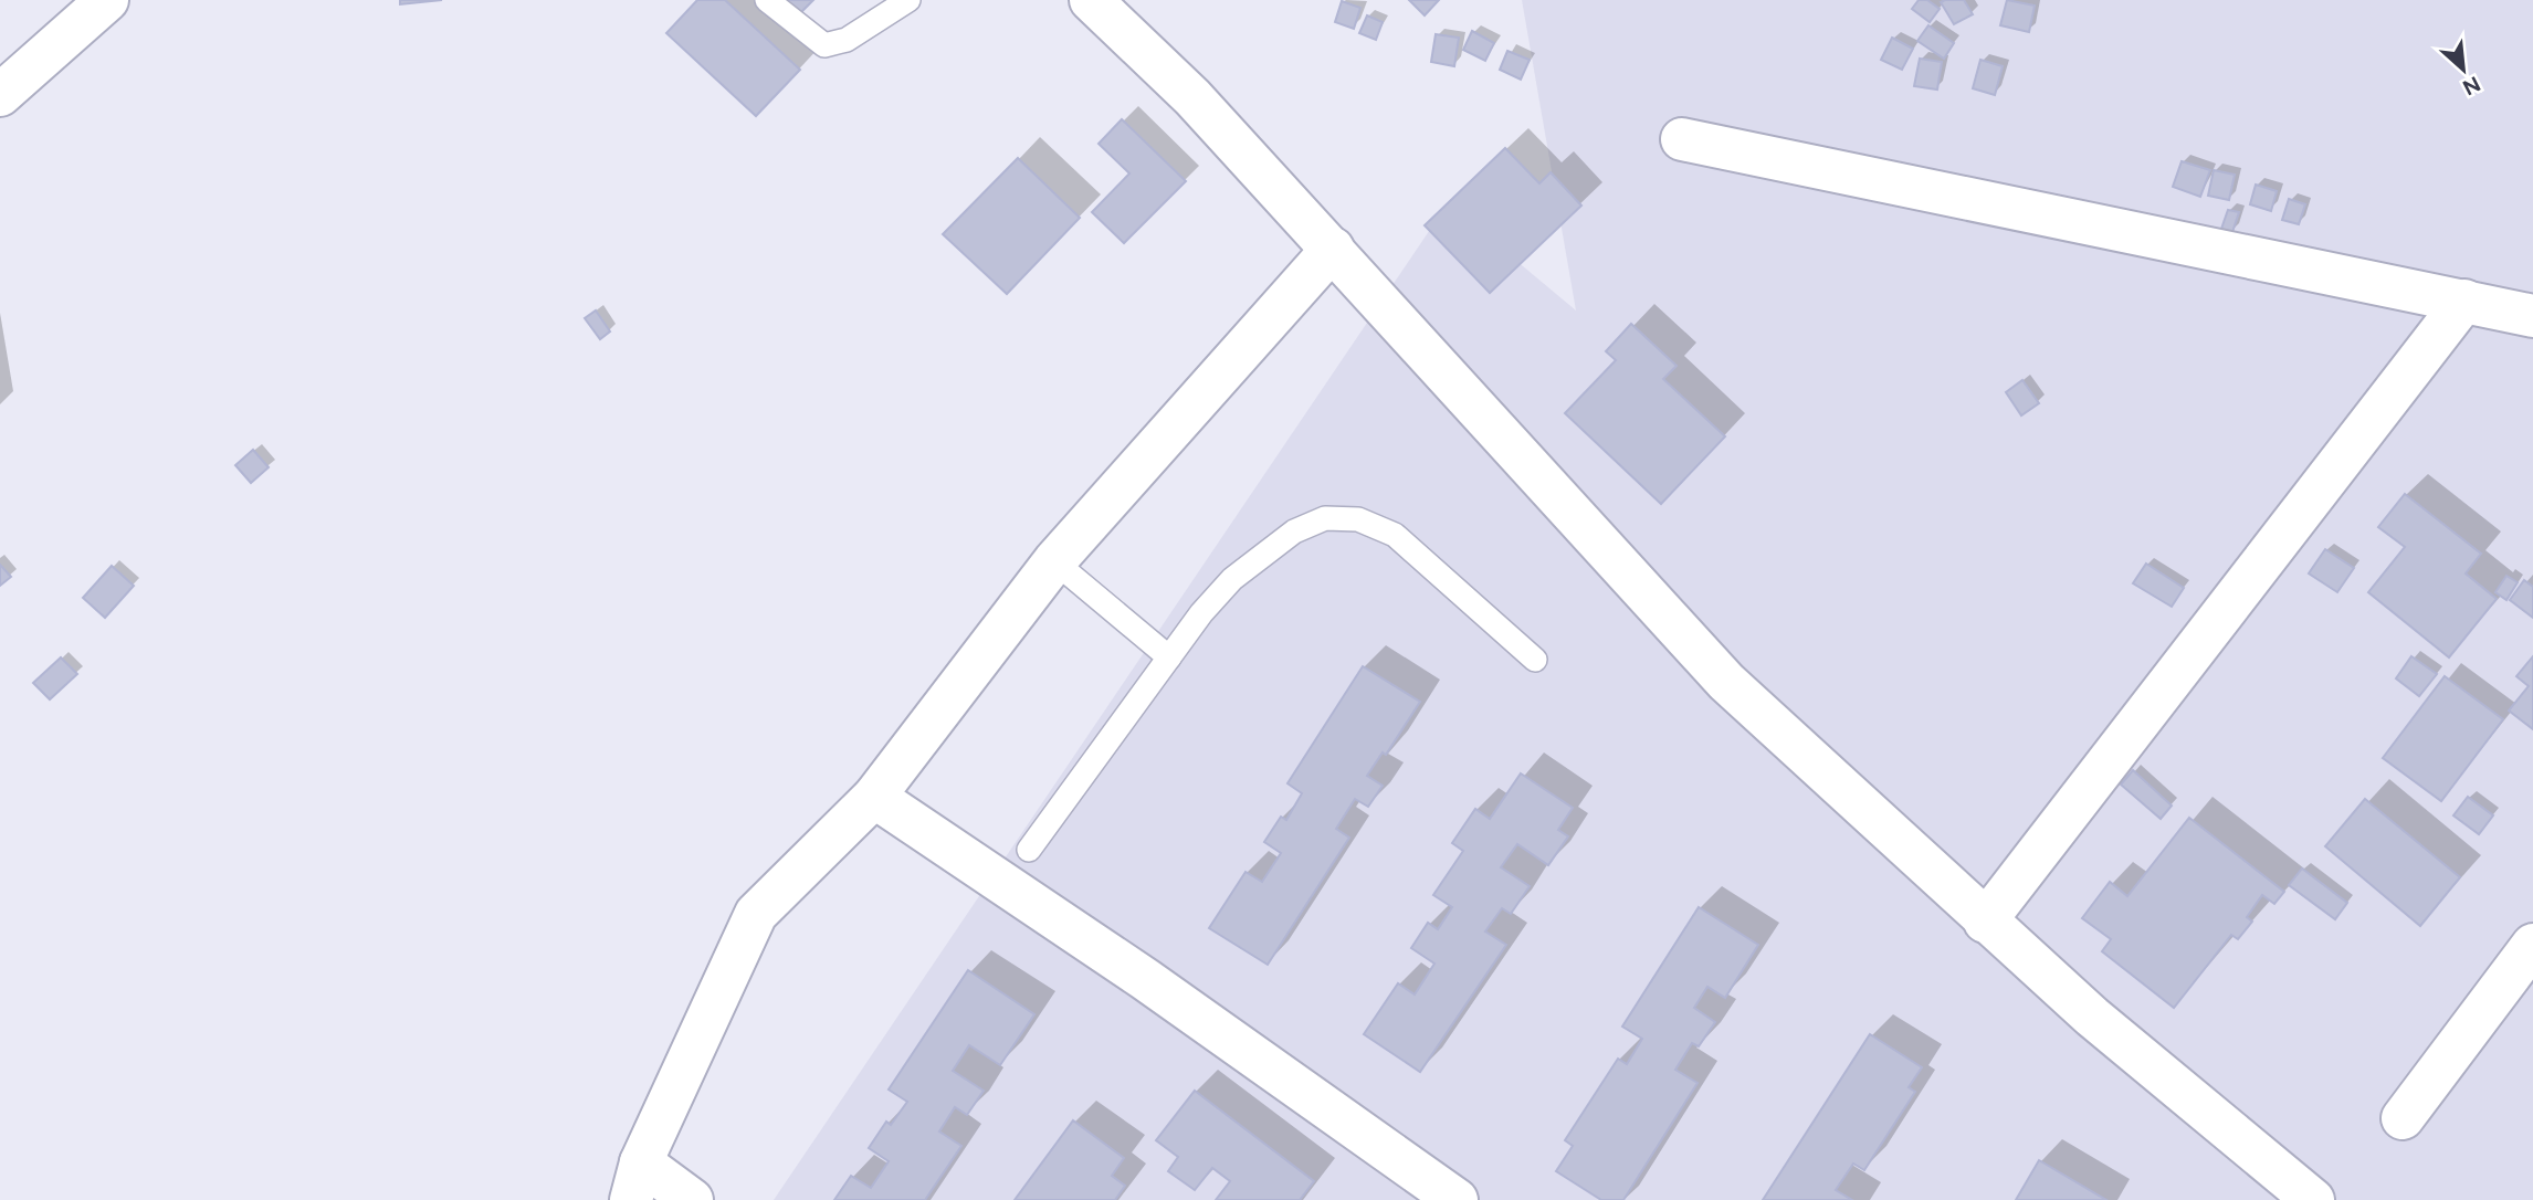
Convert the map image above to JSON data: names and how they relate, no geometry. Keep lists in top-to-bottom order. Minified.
{"north":"bottom right"}
